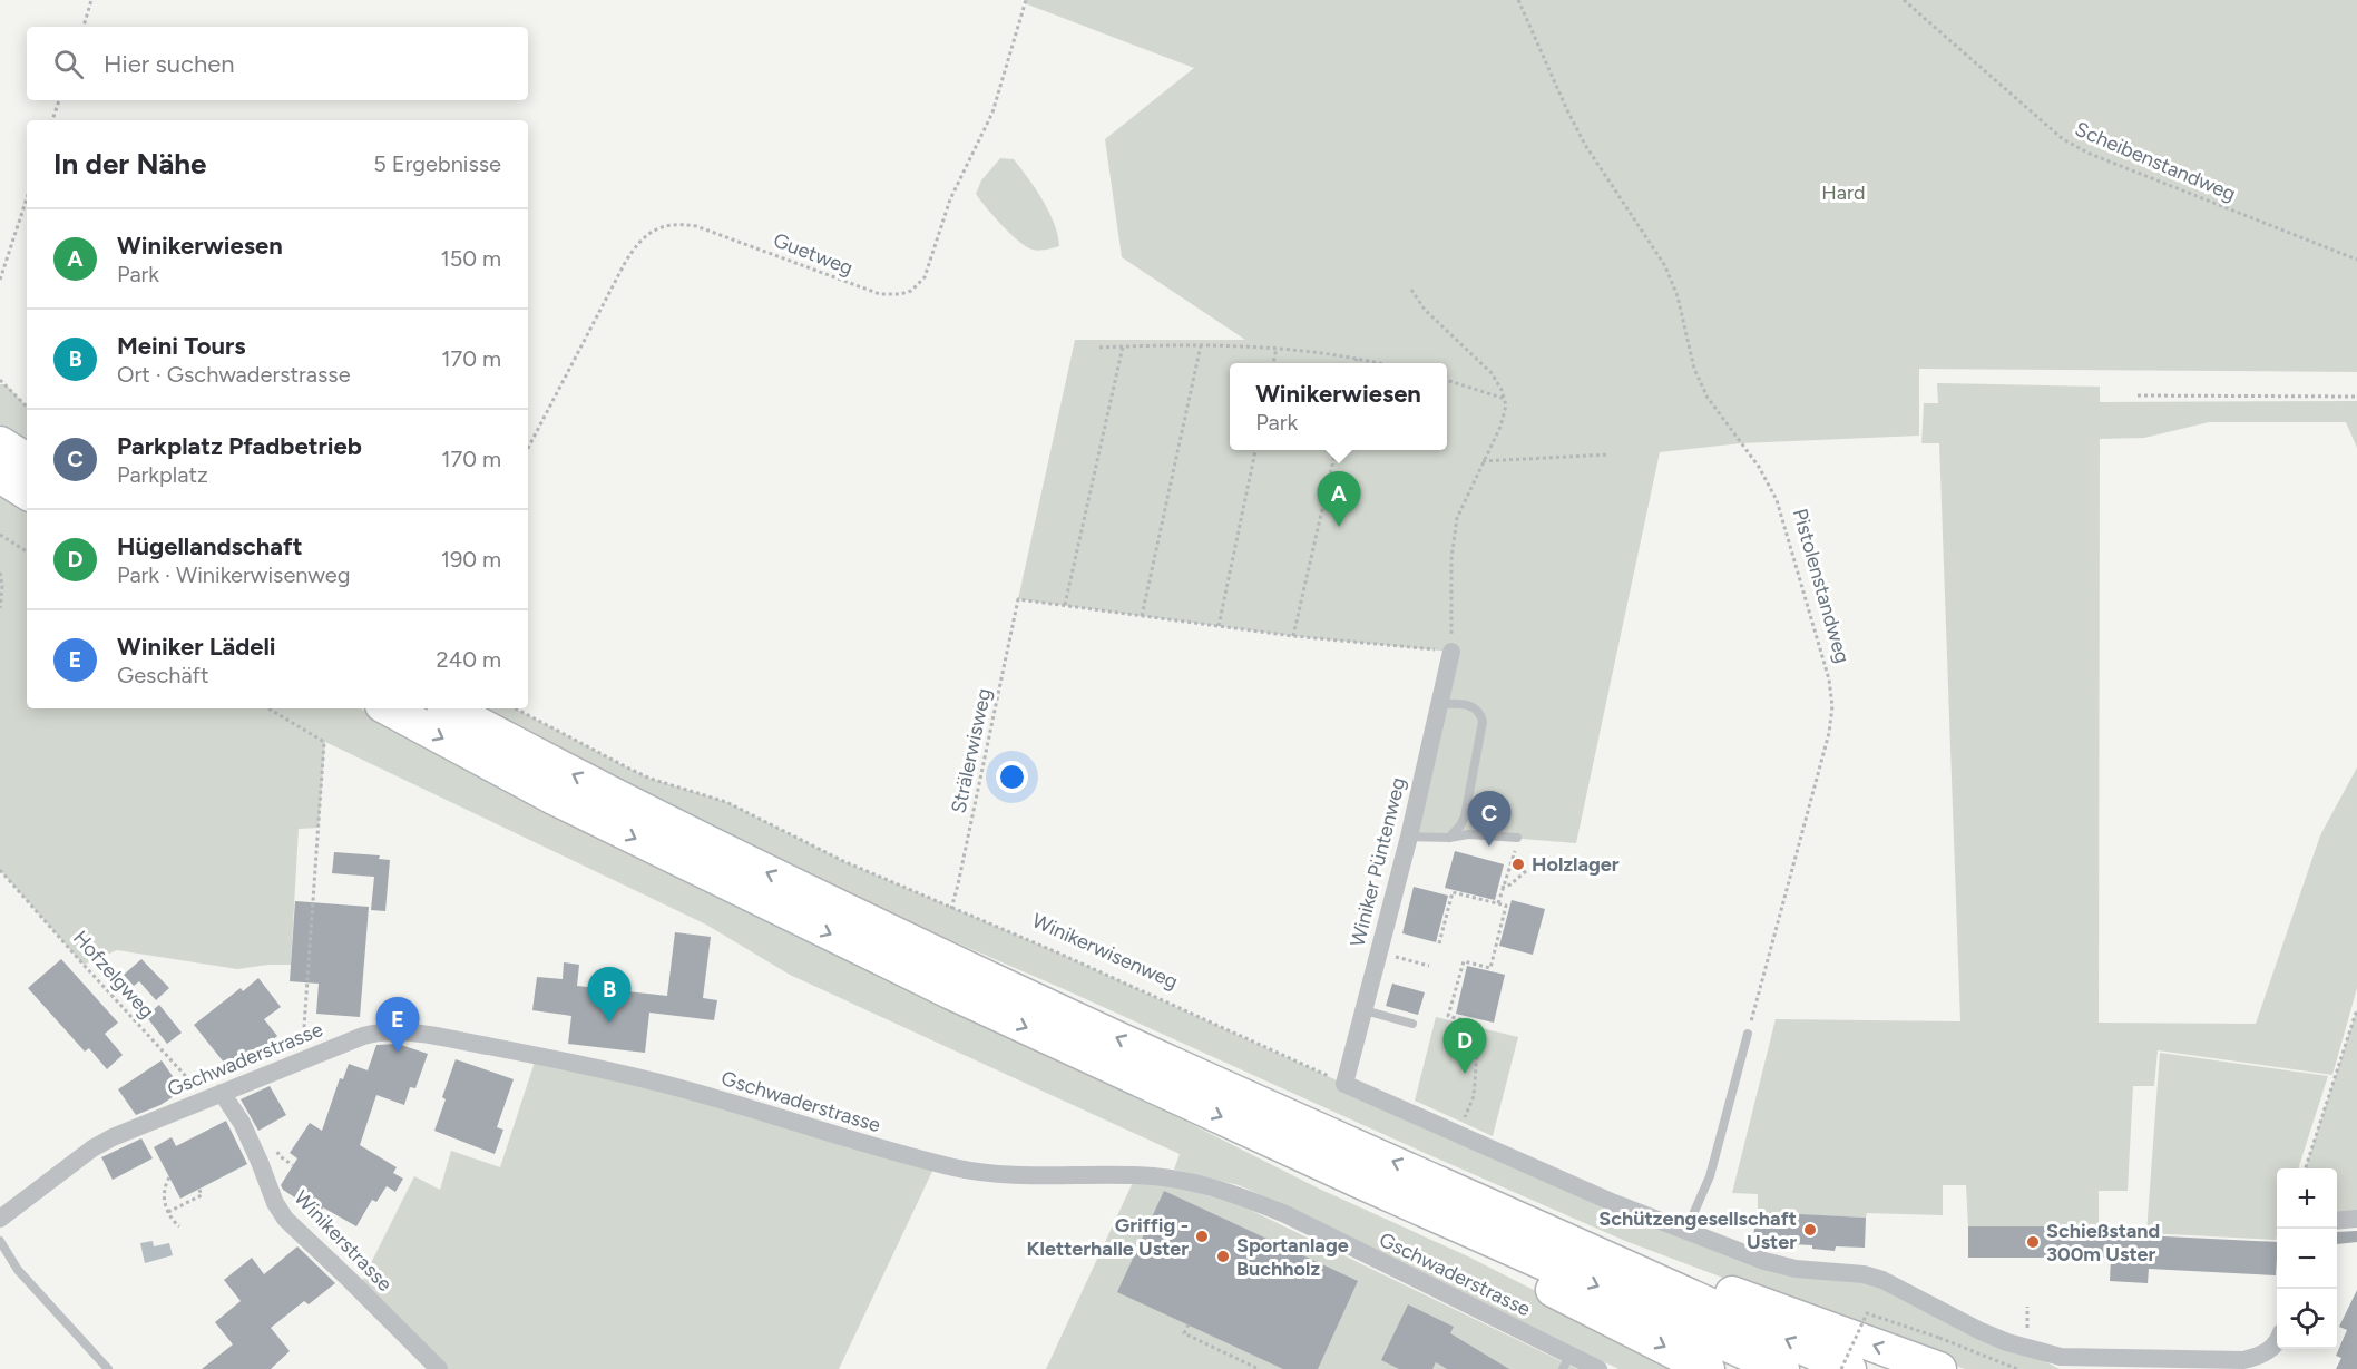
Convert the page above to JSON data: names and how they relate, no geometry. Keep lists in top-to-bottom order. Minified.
{"streets":{"street":["Winiker Püntenweg","Gschwaderstrasse","Winikerstrasse"],"path":["Scheibenstandweg","Guetweg","Pistolenstandweg","Strälerwisweg","Winikerwisenweg","Hofzelgweg"]},"crossings":[["Strälerwisweg","Winikerwisenweg"],["Winiker Püntenweg","Winikerwisenweg"],["Hofzelgweg","Gschwaderstrasse"],["Hofzelgweg","Winikerstrasse"],["Gschwaderstrasse","Winikerstrasse"]],"parks":["Hard"],"places":["Holzlager","Schützengesellschaft Uster","Griffig - Kletterhalle Uster","Schießstand 300m Uster","Sportanlage Buchholz"],"page":{"search":"Hier suchen","heading":["In der Nähe","5 Ergebnisse"],"list":[{"mark":"A","name":"Winikerwiesen","note":"Park","value":"150 m"},{"mark":"B","name":"Meini Tours","note":"Ort · Gschwaderstrasse","value":"170 m"},{"mark":"C","name":"Parkplatz Pfadbetrieb","note":"Parkplatz","value":"170 m"},{"mark":"D","name":"Hügellandschaft","note":"Park · Winikerwisenweg","value":"190 m"},{"mark":"E","name":"Winiker Lädeli","note":"Geschäft","value":"240 m"}],"popup":["Winikerwiesen","Park"],"pins":["A","C","B","E","D"],"map_buttons":["+","−"]}}
